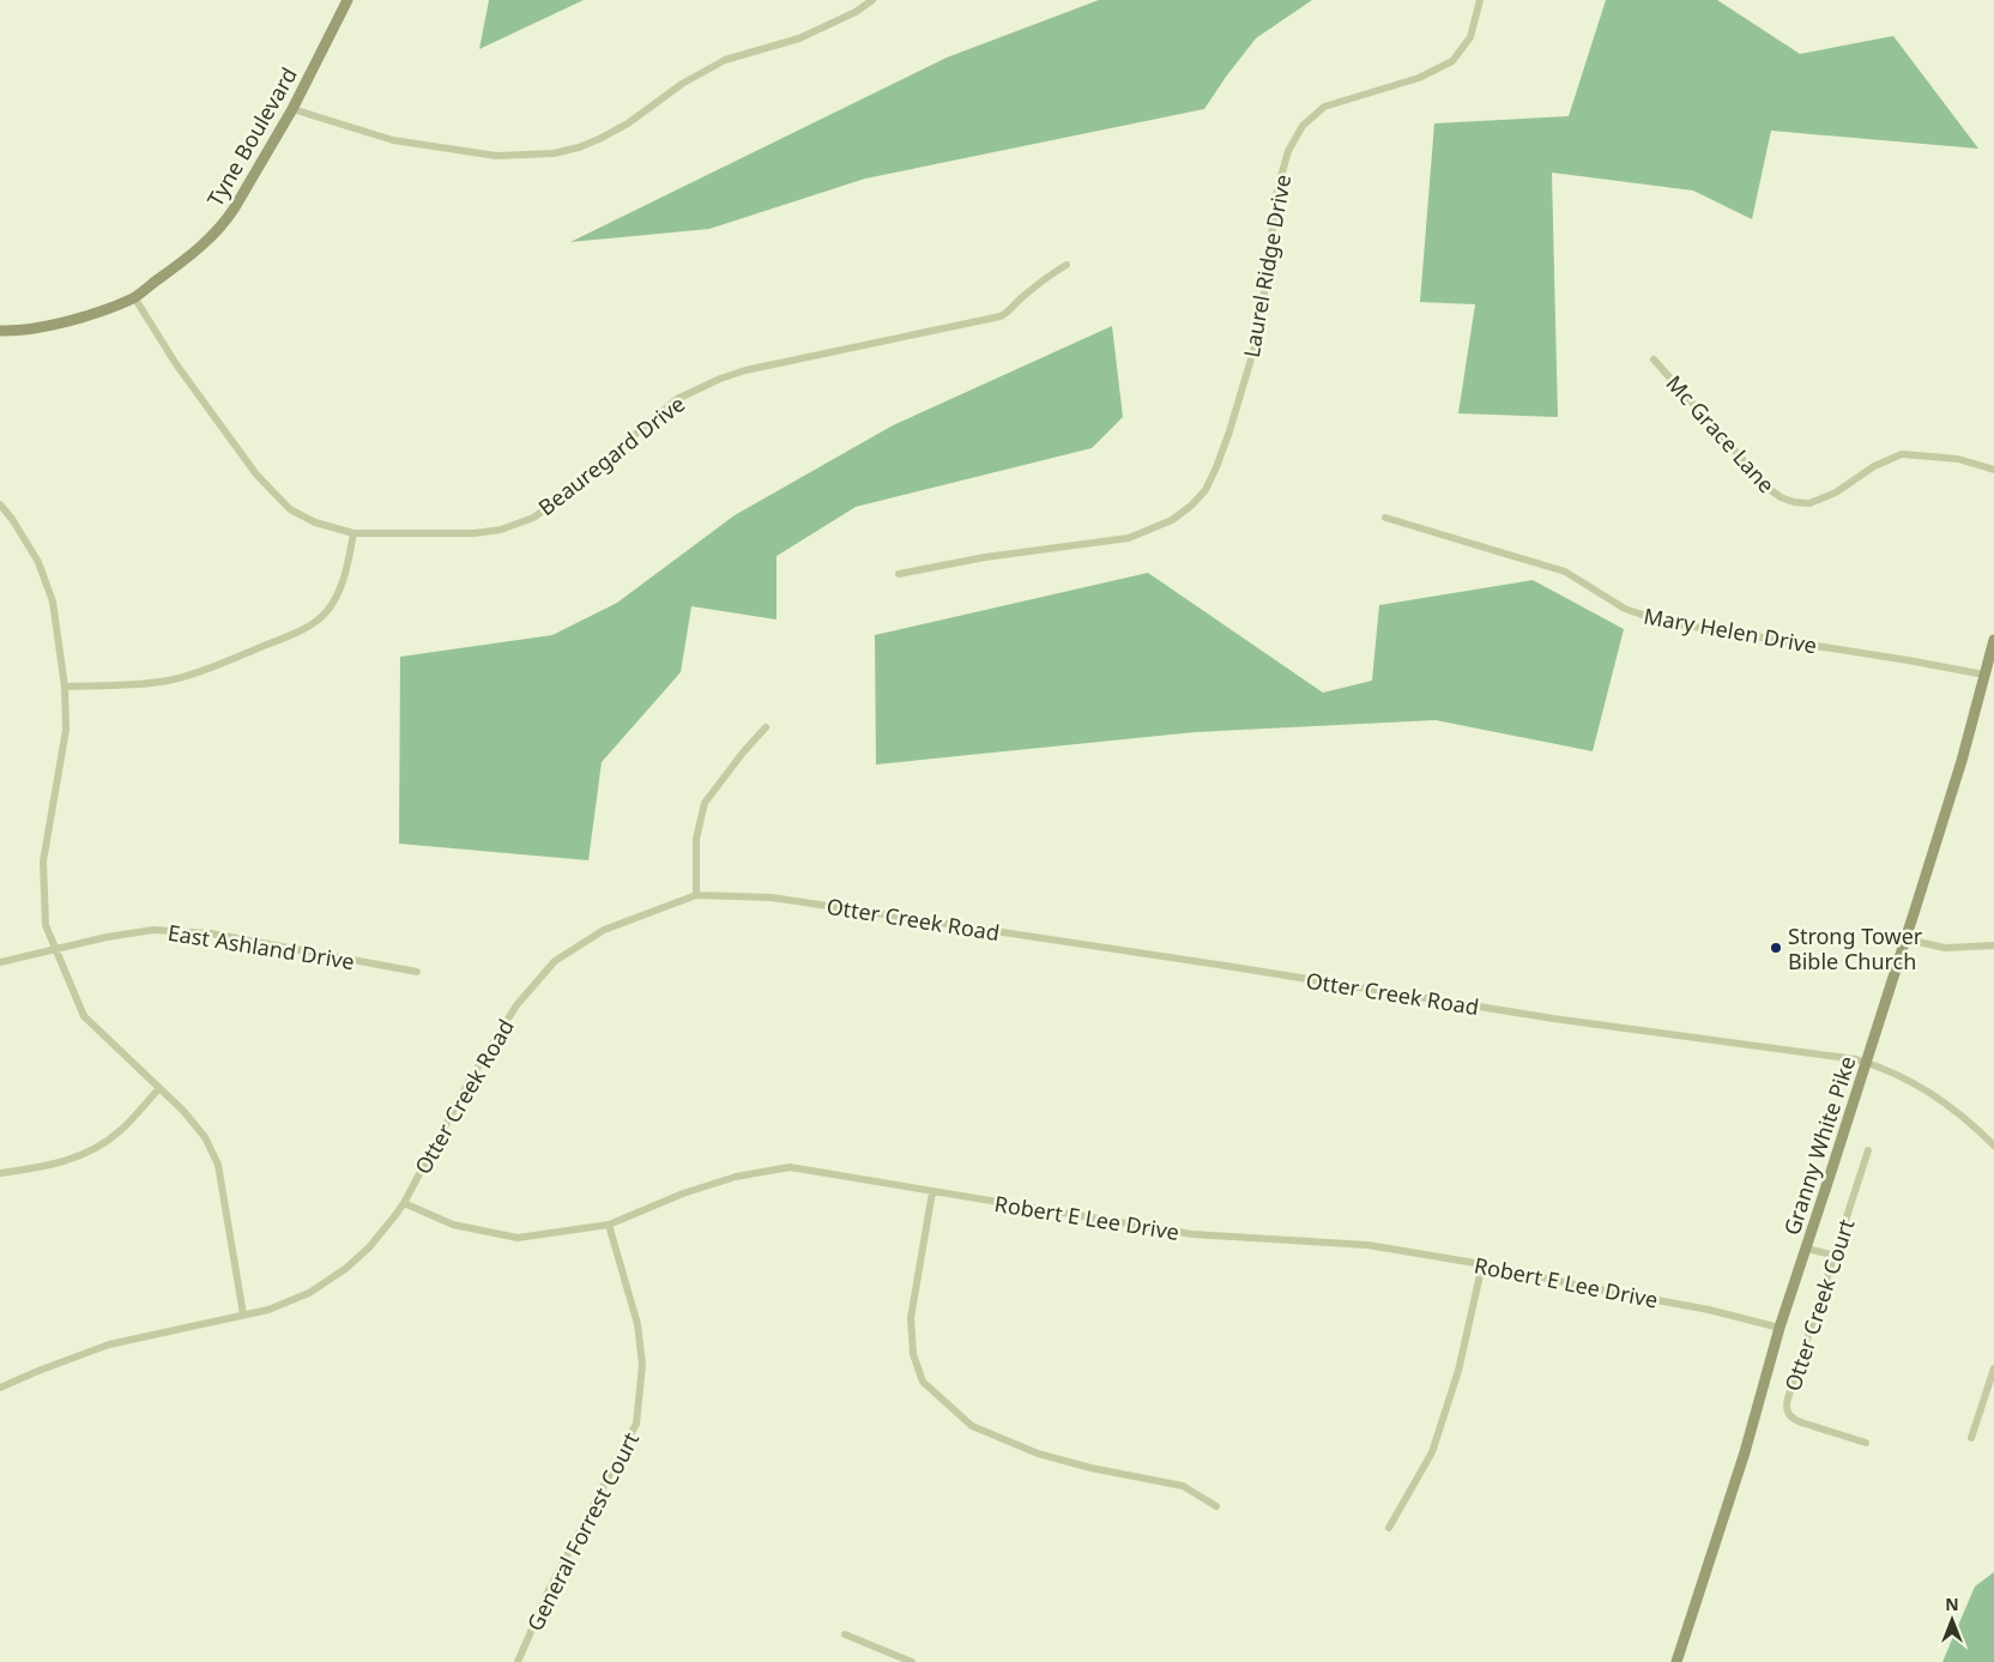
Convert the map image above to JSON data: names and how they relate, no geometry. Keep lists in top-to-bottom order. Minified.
{"streets":{"main road":["Tyne Boulevard","Granny White Pike"],"street":["Laurel Ridge Drive","Mc Grace Lane","Beauregard Drive","Mary Helen Drive","Otter Creek Road","East Ashland Drive","Robert E Lee Drive","Otter Creek Court","General Forrest Court"]},"crossings":[["Tyne Boulevard","Beauregard Drive"],["Mary Helen Drive","Granny White Pike"],["Otter Creek Road","Granny White Pike"],["Otter Creek Road","Robert E Lee Drive"],["Granny White Pike","Robert E Lee Drive"],["Robert E Lee Drive","General Forrest Court"]],"places":["Strong Tower Bible Church"],"north":"top"}
